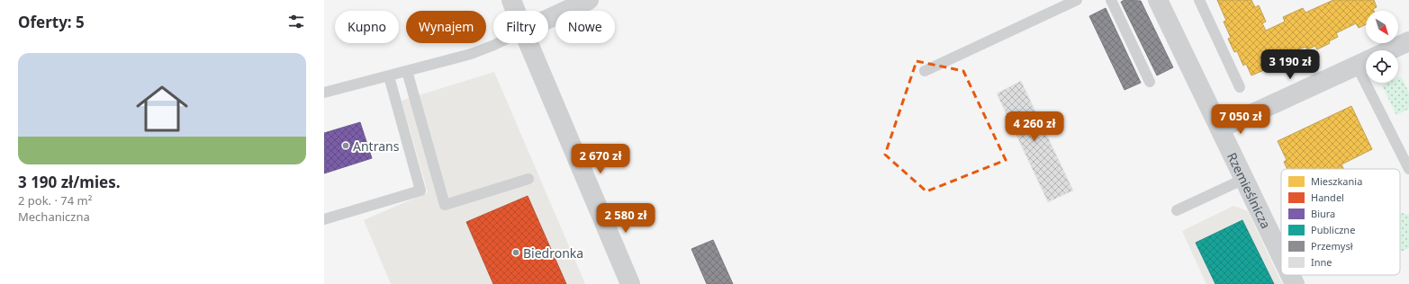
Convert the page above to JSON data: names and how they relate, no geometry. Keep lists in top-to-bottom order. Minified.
{"streets":{"street":["Rzemieślnicza"]},"places":["Antrans","Biedronka"],"legend":["Mieszkania","Handel","Biura","Publiczne","Przemysł","Inne"],"north":"bottom right","page":{"heading":"Oferty: 5","chip":["Kupno","Wynajem","Filtry","Nowe"],"list":[{"name":"3 190 zł/mies.","note":"2 pok. · 74 m² · Mechaniczna"}],"price":["3 190 zł","7 050 zł","4 260 zł","2 670 zł","2 580 zł"]}}
